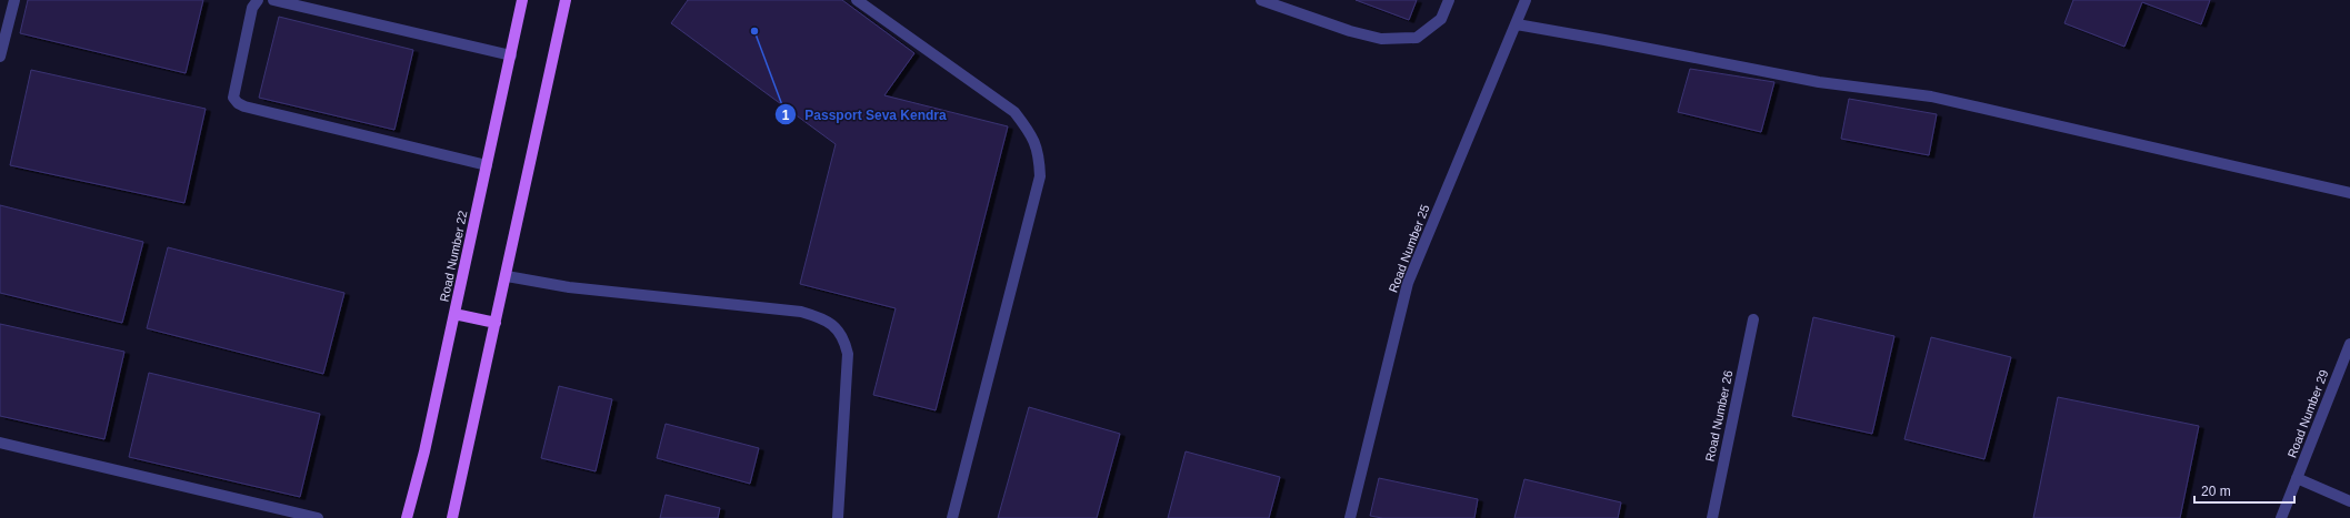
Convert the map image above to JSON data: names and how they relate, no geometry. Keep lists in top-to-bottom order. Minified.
{"streets":{"main road":["Road Number 22"],"street":["Road Number 25","Road Number 29","Road Number 26"]},"places":["Passport Seva Kendra"],"scale_bar":"20 m"}
